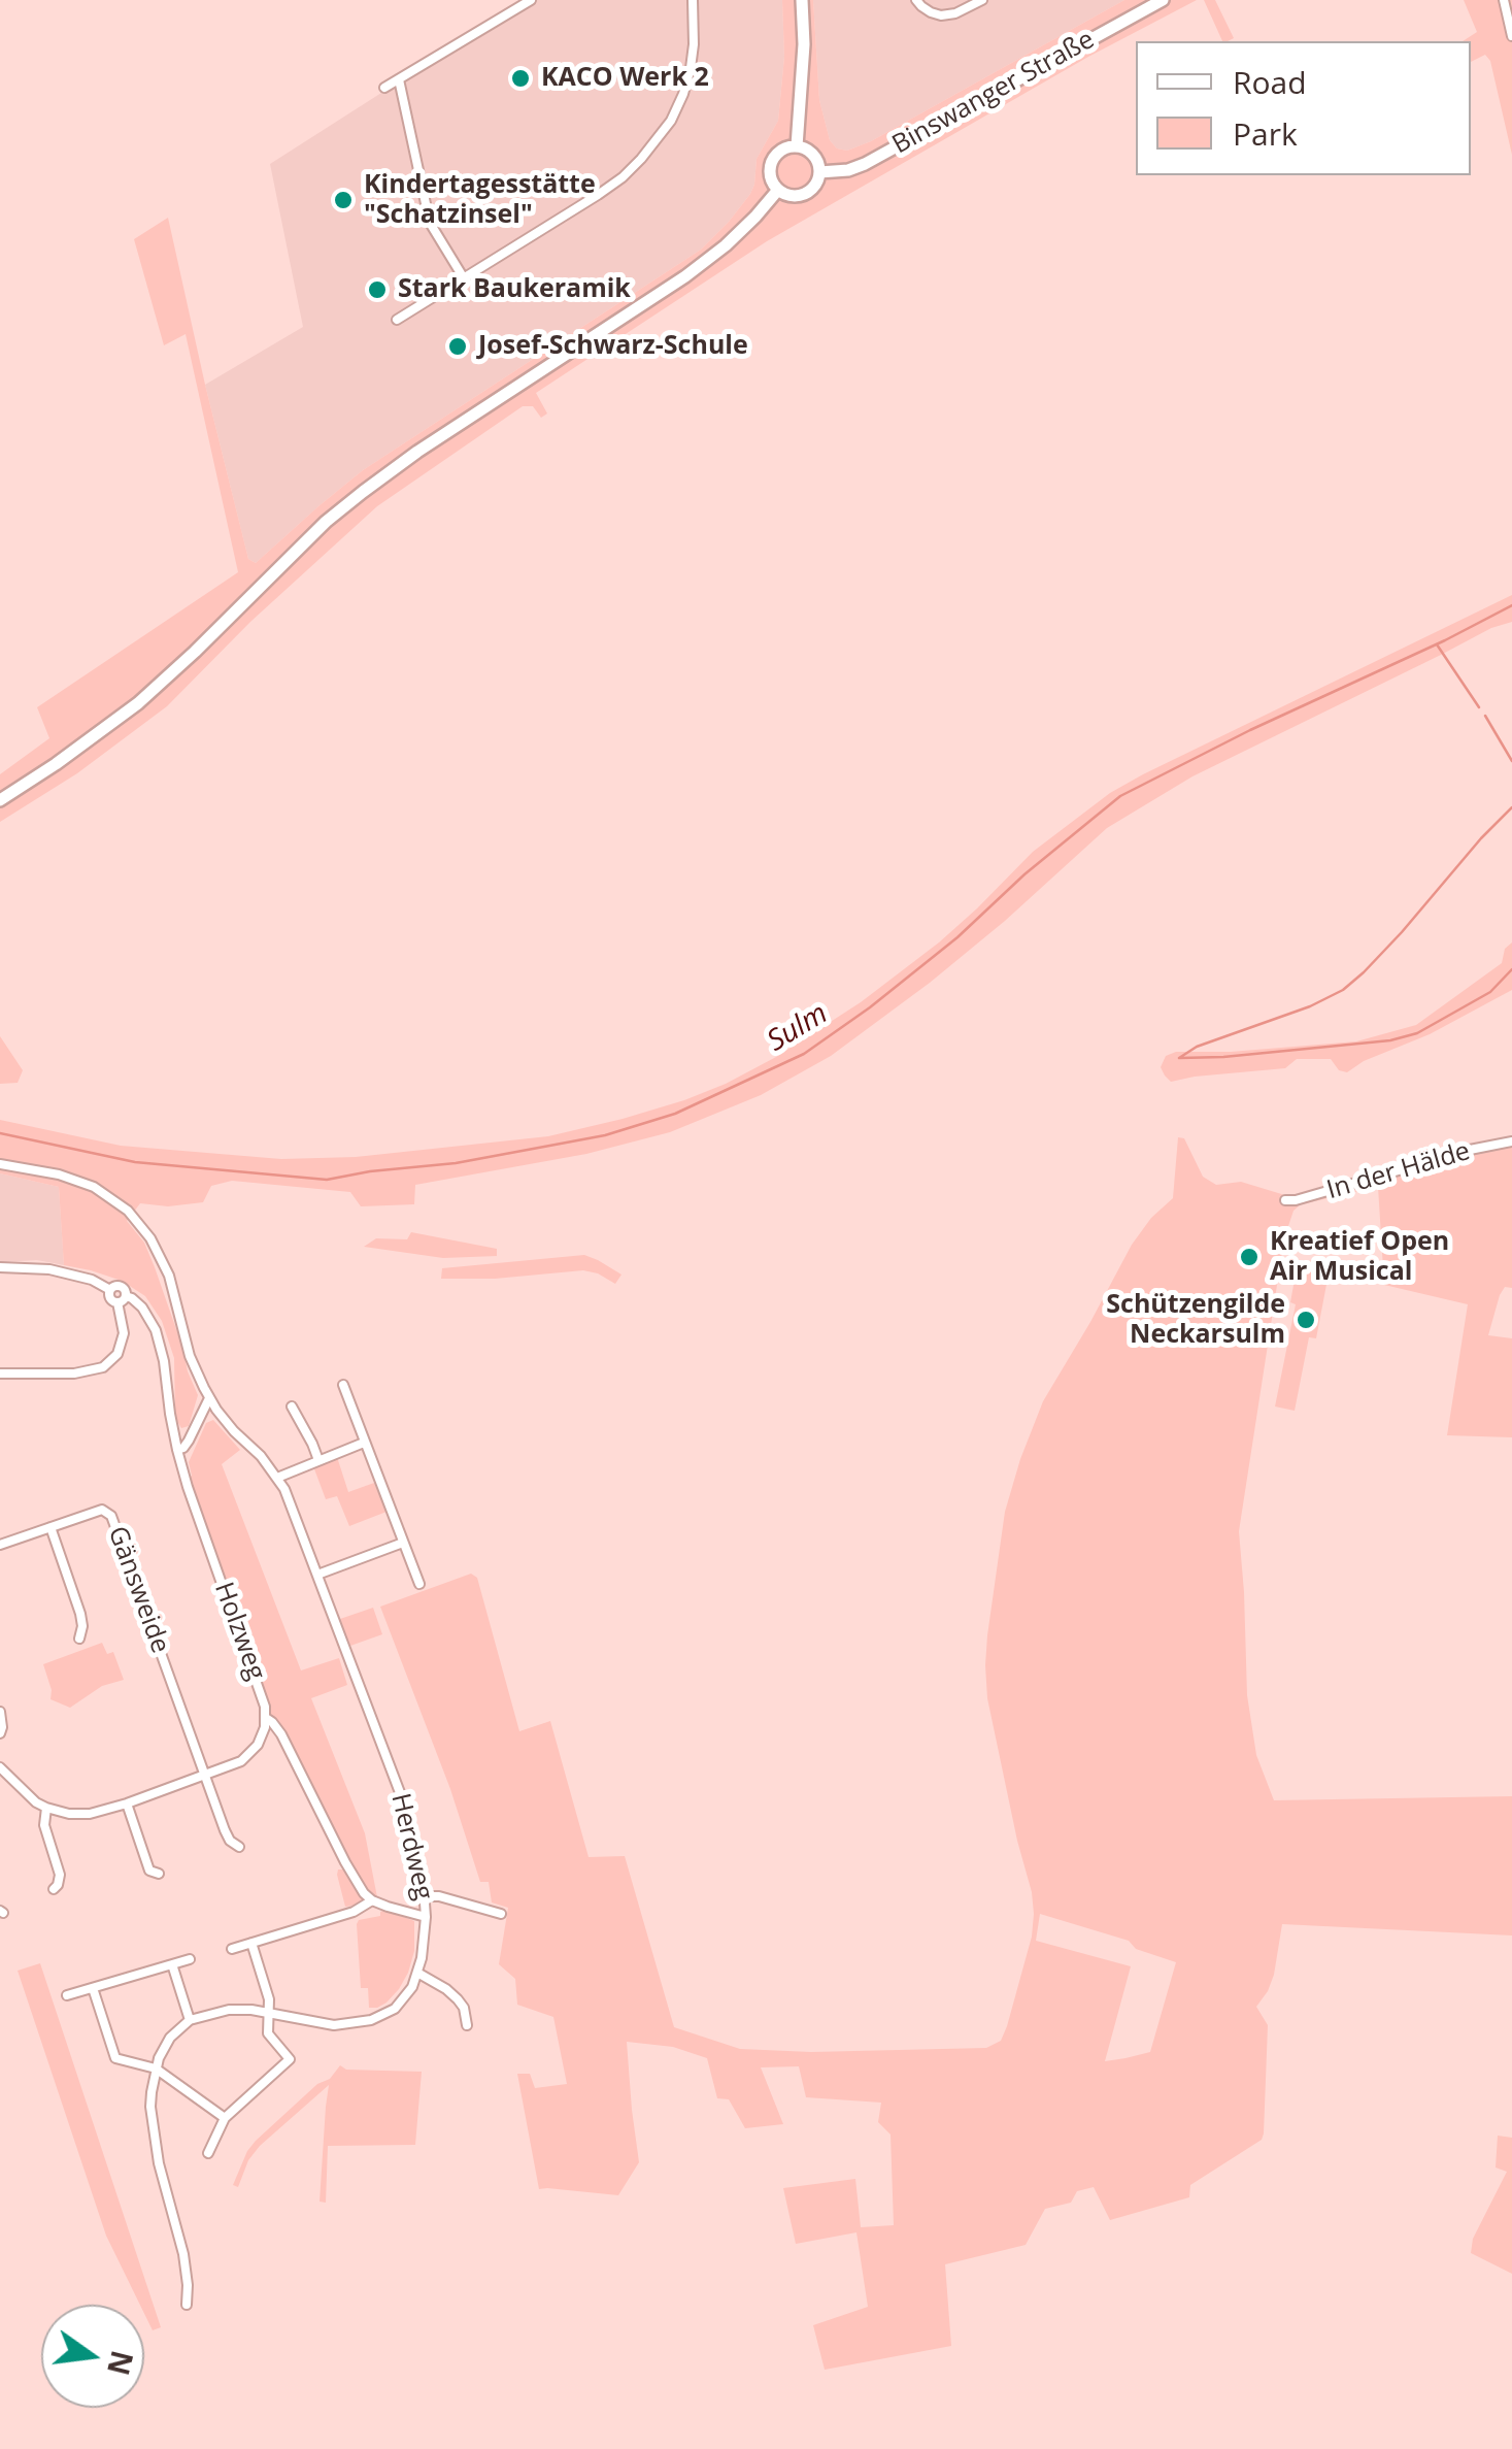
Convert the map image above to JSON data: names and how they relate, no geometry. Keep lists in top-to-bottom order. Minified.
{"streets":{"main road":["Binswanger Straße"],"street":["In der Hälde","Gänsweide","Holzweg","Herdweg"]},"water":["Sulm"],"places":["KACO Werk 2","Kindertagesstätte \"Schatzinsel\"","Stark Baukeramik","Josef-Schwarz-Schule","Kreatief Open Air Musical","Schützengilde Neckarsulm"],"legend":["Road","Park"],"north":"right"}
